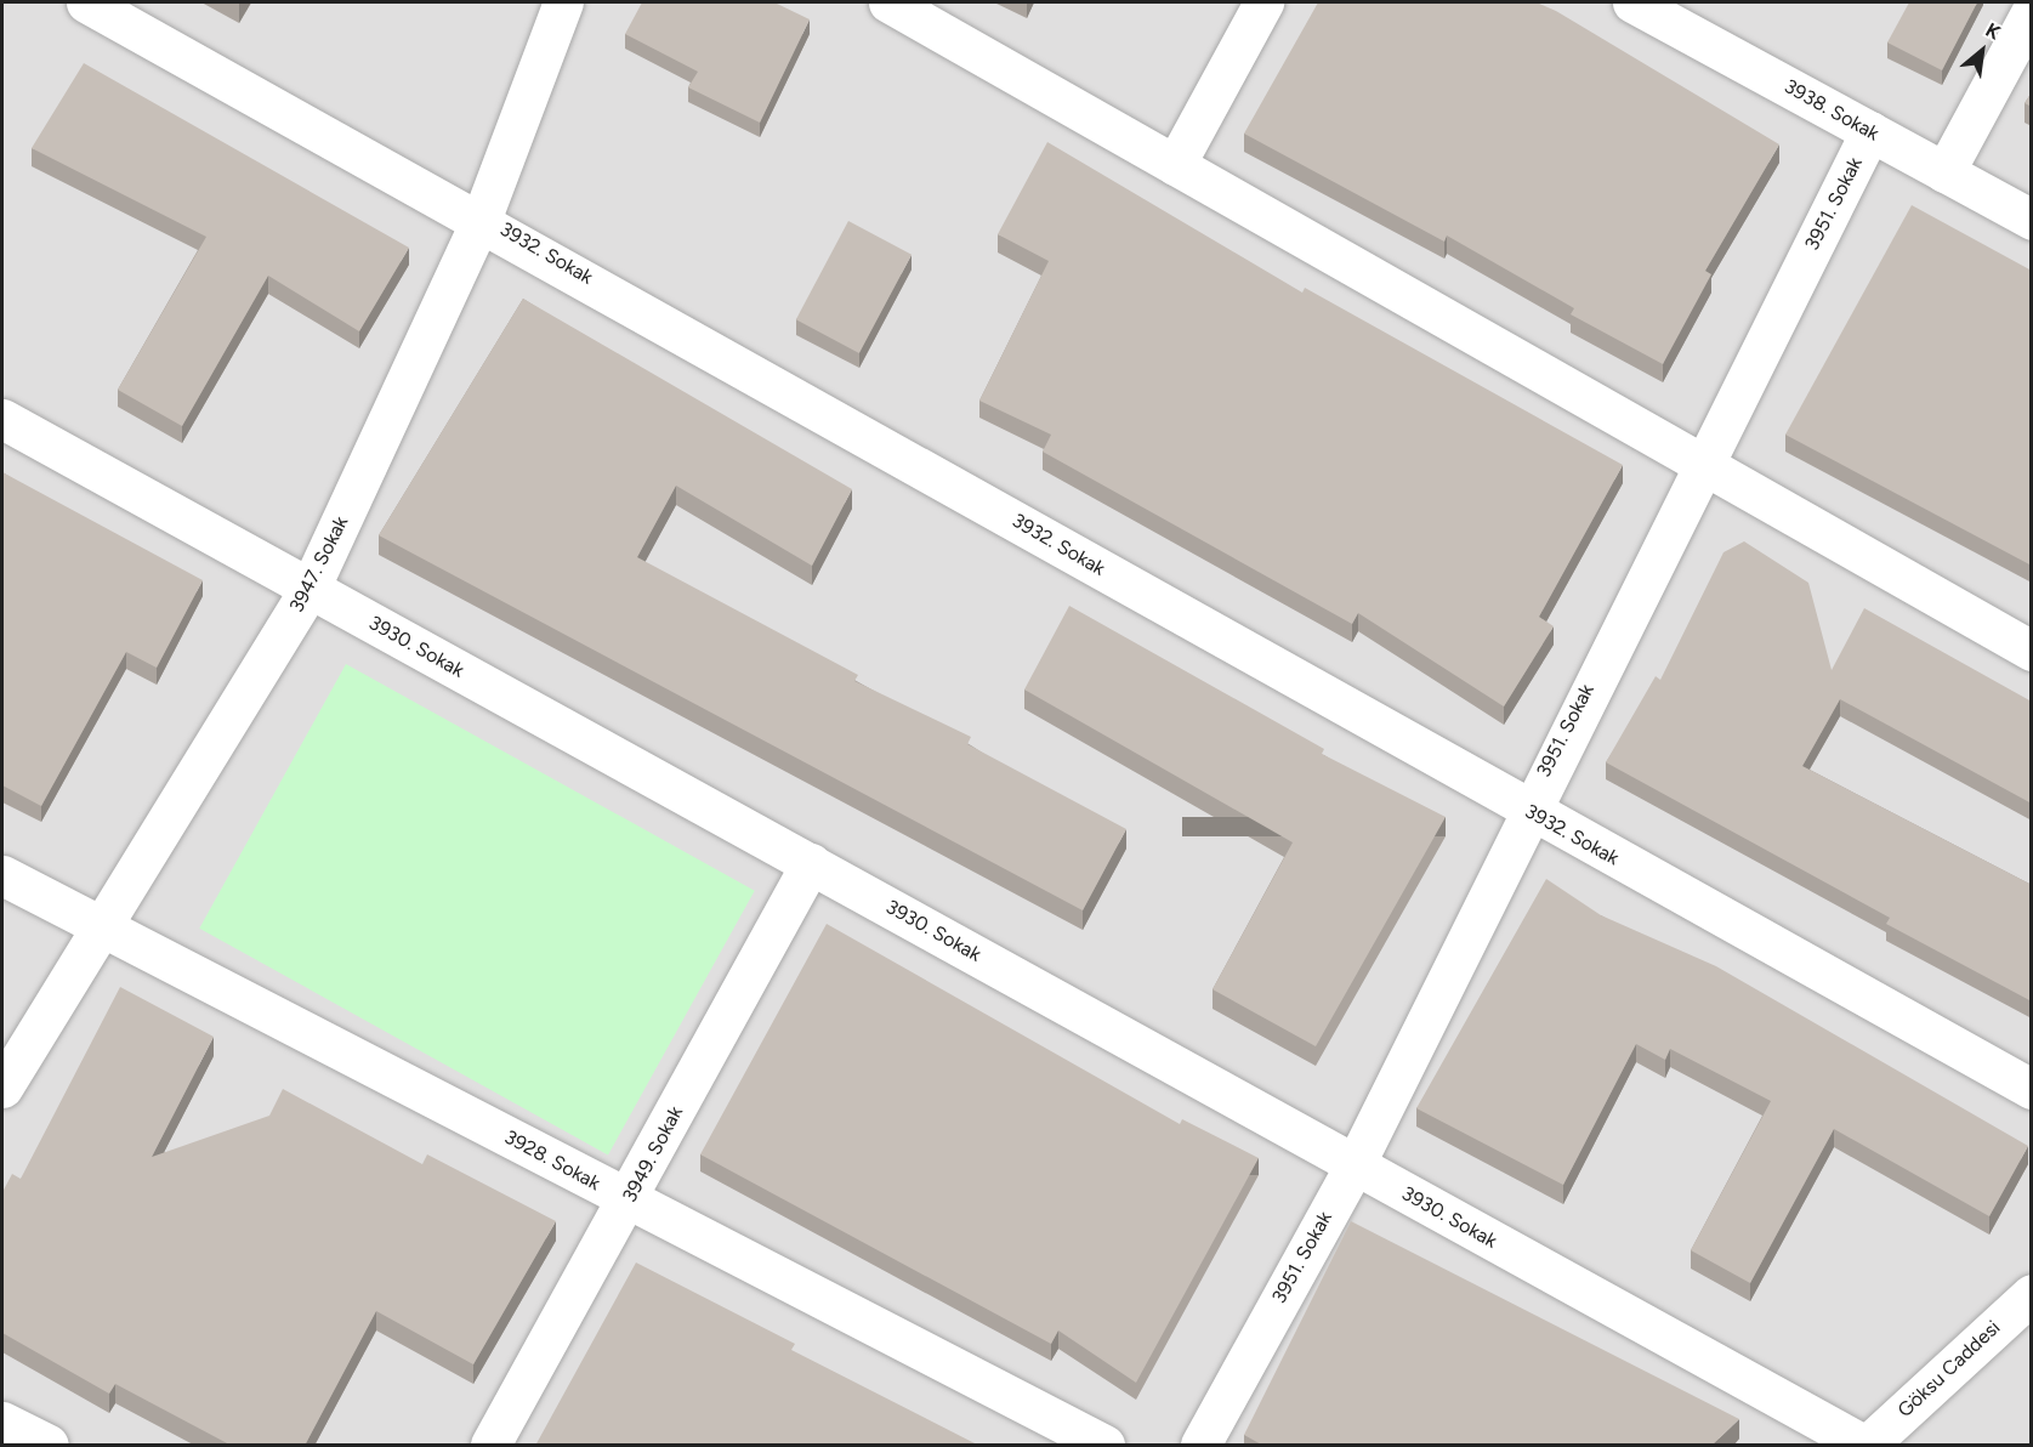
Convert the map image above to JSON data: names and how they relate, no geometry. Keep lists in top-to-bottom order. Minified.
{"streets":{"street":["3938. Sokak","3951. Sokak","3932. Sokak","3947. Sokak","3930. Sokak","3949. Sokak","3928. Sokak","Göksu Caddesi"]},"crossings":[["3938. Sokak","3951. Sokak"],["3951. Sokak","3932. Sokak"],["3951. Sokak","3930. Sokak"],["3932. Sokak","3947. Sokak"],["3947. Sokak","3930. Sokak"],["3947. Sokak","3928. Sokak"],["3930. Sokak","3949. Sokak"],["3930. Sokak","Göksu Caddesi"],["3949. Sokak","3928. Sokak"]],"north":"top right"}
